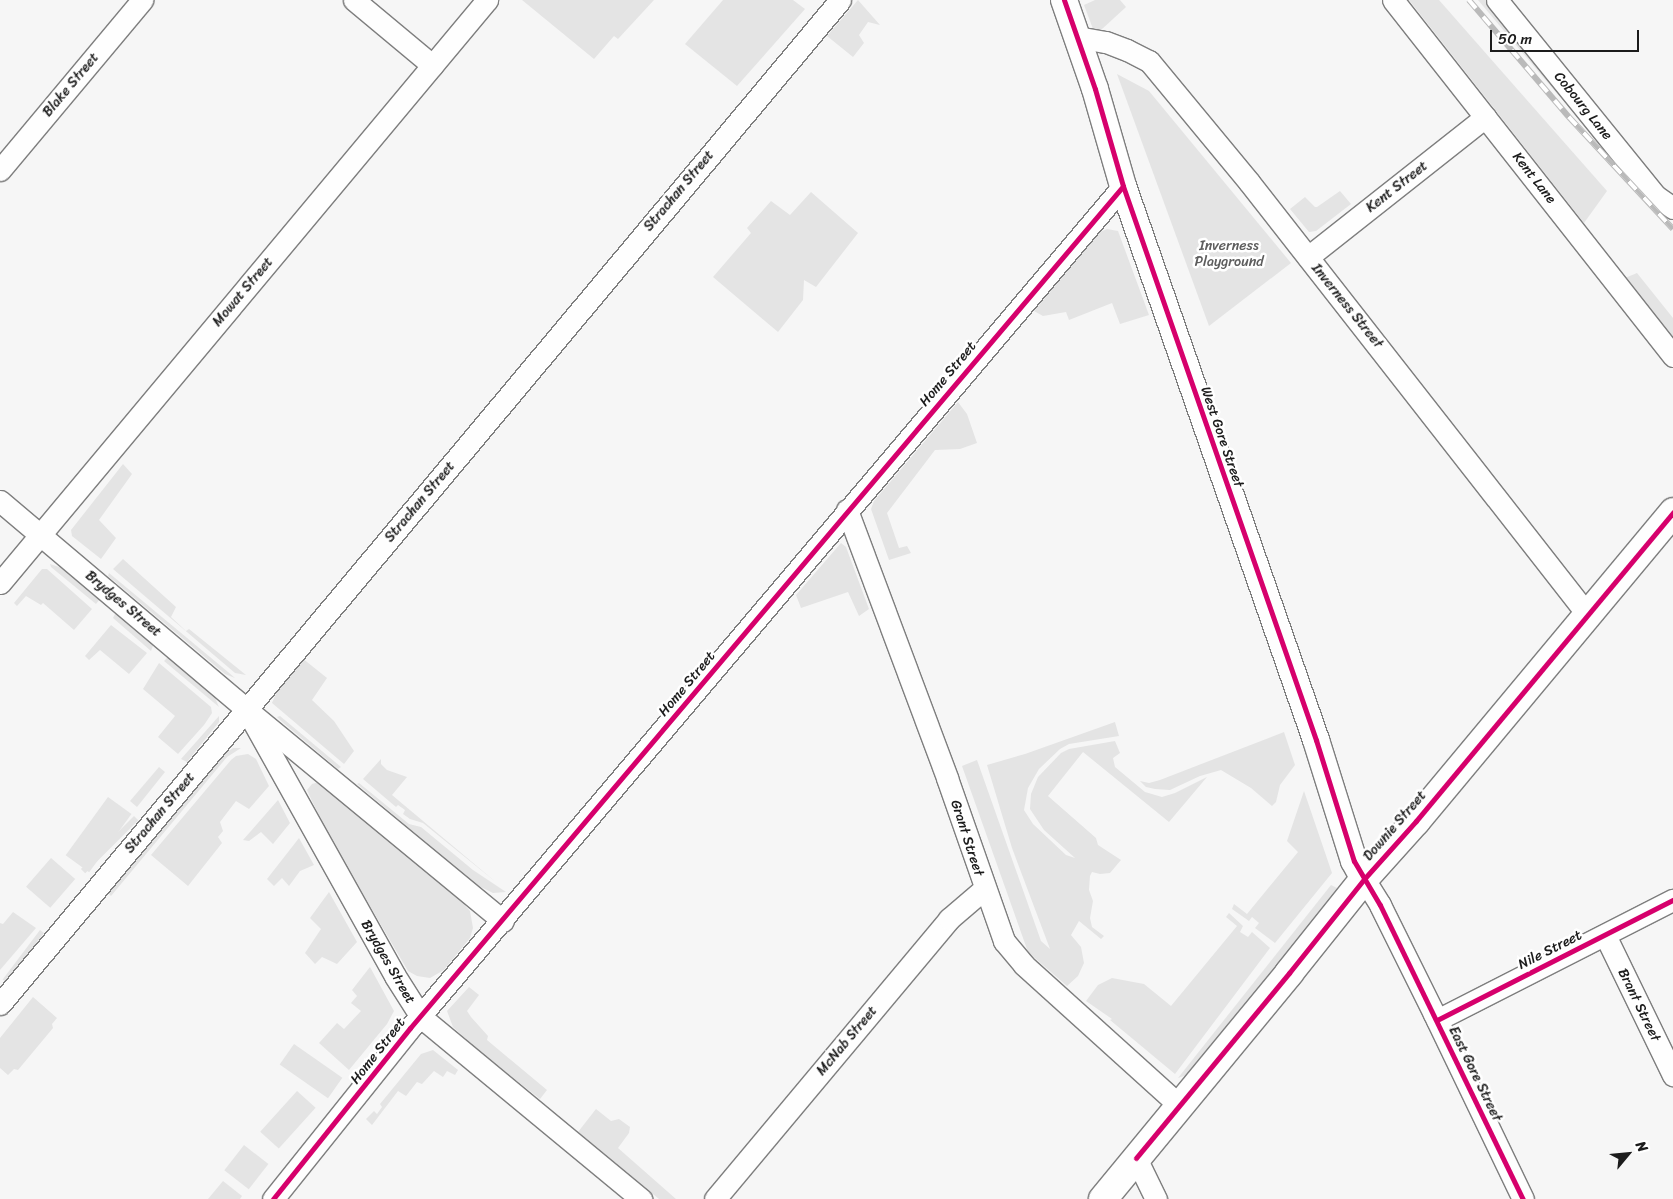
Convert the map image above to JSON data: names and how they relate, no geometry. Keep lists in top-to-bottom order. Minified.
{"streets":{"main road":["Downie Street"],"street":["Blake Street","Cobourg Lane","Kent Lane","Kent Street","Strachan Street","Mowat Street","Inverness Street","Home Street","West Gore Street","Brydges Street","Grant Street","Nile Street","Brant Street","McNab Street","East Gore Street"]},"crossings":[["Kent Lane","Kent Street"],["Kent Street","Inverness Street"],["Strachan Street","Brydges Street"],["Mowat Street","Brydges Street"],["Inverness Street","West Gore Street"],["Inverness Street","Downie Street"],["Home Street","West Gore Street"],["Home Street","Brydges Street"],["Home Street","Grant Street"],["West Gore Street","Downie Street"],["West Gore Street","East Gore Street"],["Downie Street","Grant Street"],["Downie Street","East Gore Street"],["Grant Street","McNab Street"],["Nile Street","Brant Street"],["Nile Street","East Gore Street"]],"parks":["Inverness Playground"],"scale_bar":"50 m","north":"top right"}
